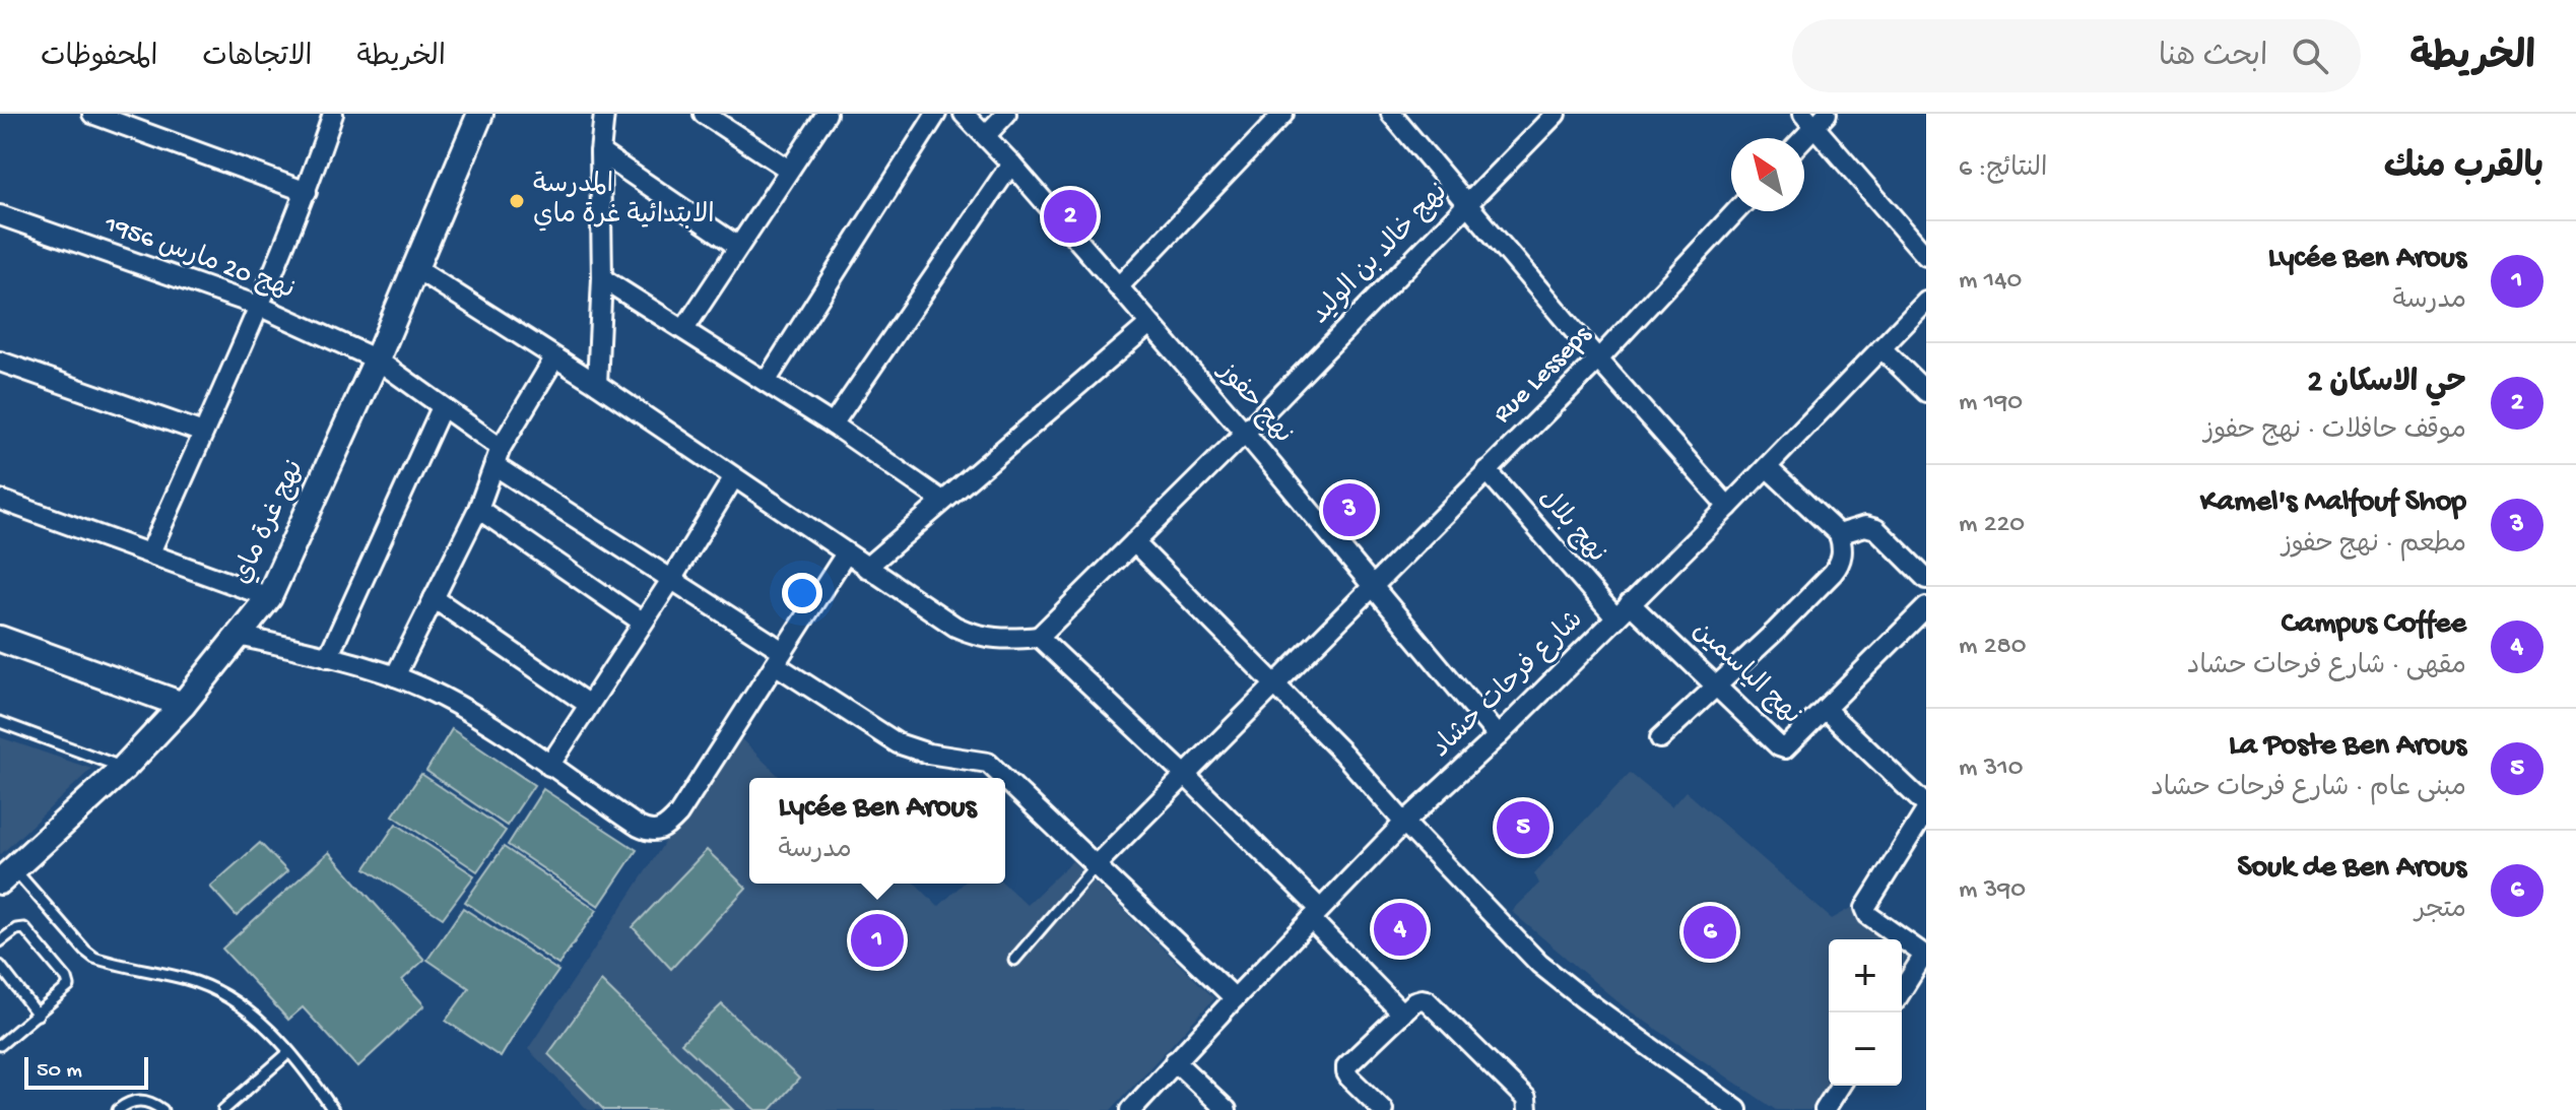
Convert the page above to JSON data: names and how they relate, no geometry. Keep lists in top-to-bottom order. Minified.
{"streets":{"street":["نهج خالد بن الوليد","نهج 20 مارس 1956","Rue Lesseps","نهج حفوز","نهج غرة ماي","نهج بلال","نهج الياسمين","شارع فرحات حشاد"]},"crossings":[["نهج خالد بن الوليد","نهج حفوز"],["نهج 20 مارس 1956","Rue Lesseps"],["نهج 20 مارس 1956","نهج غرة ماي"],["نهج 20 مارس 1956","شارع فرحات حشاد"],["Rue Lesseps","نهج حفوز"],["Rue Lesseps","نهج بلال"],["نهج حفوز","شارع فرحات حشاد"],["نهج بلال","شارع فرحات حشاد"],["نهج الياسمين","شارع فرحات حشاد"]],"places":["المدرسة الابتدائية غرة ماي"],"scale_bar":"50 m","north":"top left","page":{"header":"الخريطة","search":"ابحث هنا","nav":["الخريطة","الاتجاهات","المحفوظات"],"heading":["بالقرب منك","النتائج: 6"],"pins":["2","3","5","4","6","1"],"list":[{"mark":"1","name":"Lycée Ben Arous","note":"مدرسة","value":"140 m"},{"mark":"2","name":"حي الاسكان 2","note":"موقف حافلات · نهج حفوز","value":"190 m"},{"mark":"3","name":"Kamel's Malfouf Shop","note":"مطعم · نهج حفوز","value":"220 m"},{"mark":"4","name":"Campus Coffee","note":"مقهى · شارع فرحات حشاد","value":"280 m"},{"mark":"5","name":"La Poste Ben Arous","note":"مبنى عام · شارع فرحات حشاد","value":"310 m"},{"mark":"6","name":"Souk de Ben Arous","note":"متجر","value":"390 m"}],"popup":["Lycée Ben Arous","مدرسة"],"map_buttons":["+","−"],"scale":"50 m"}}
